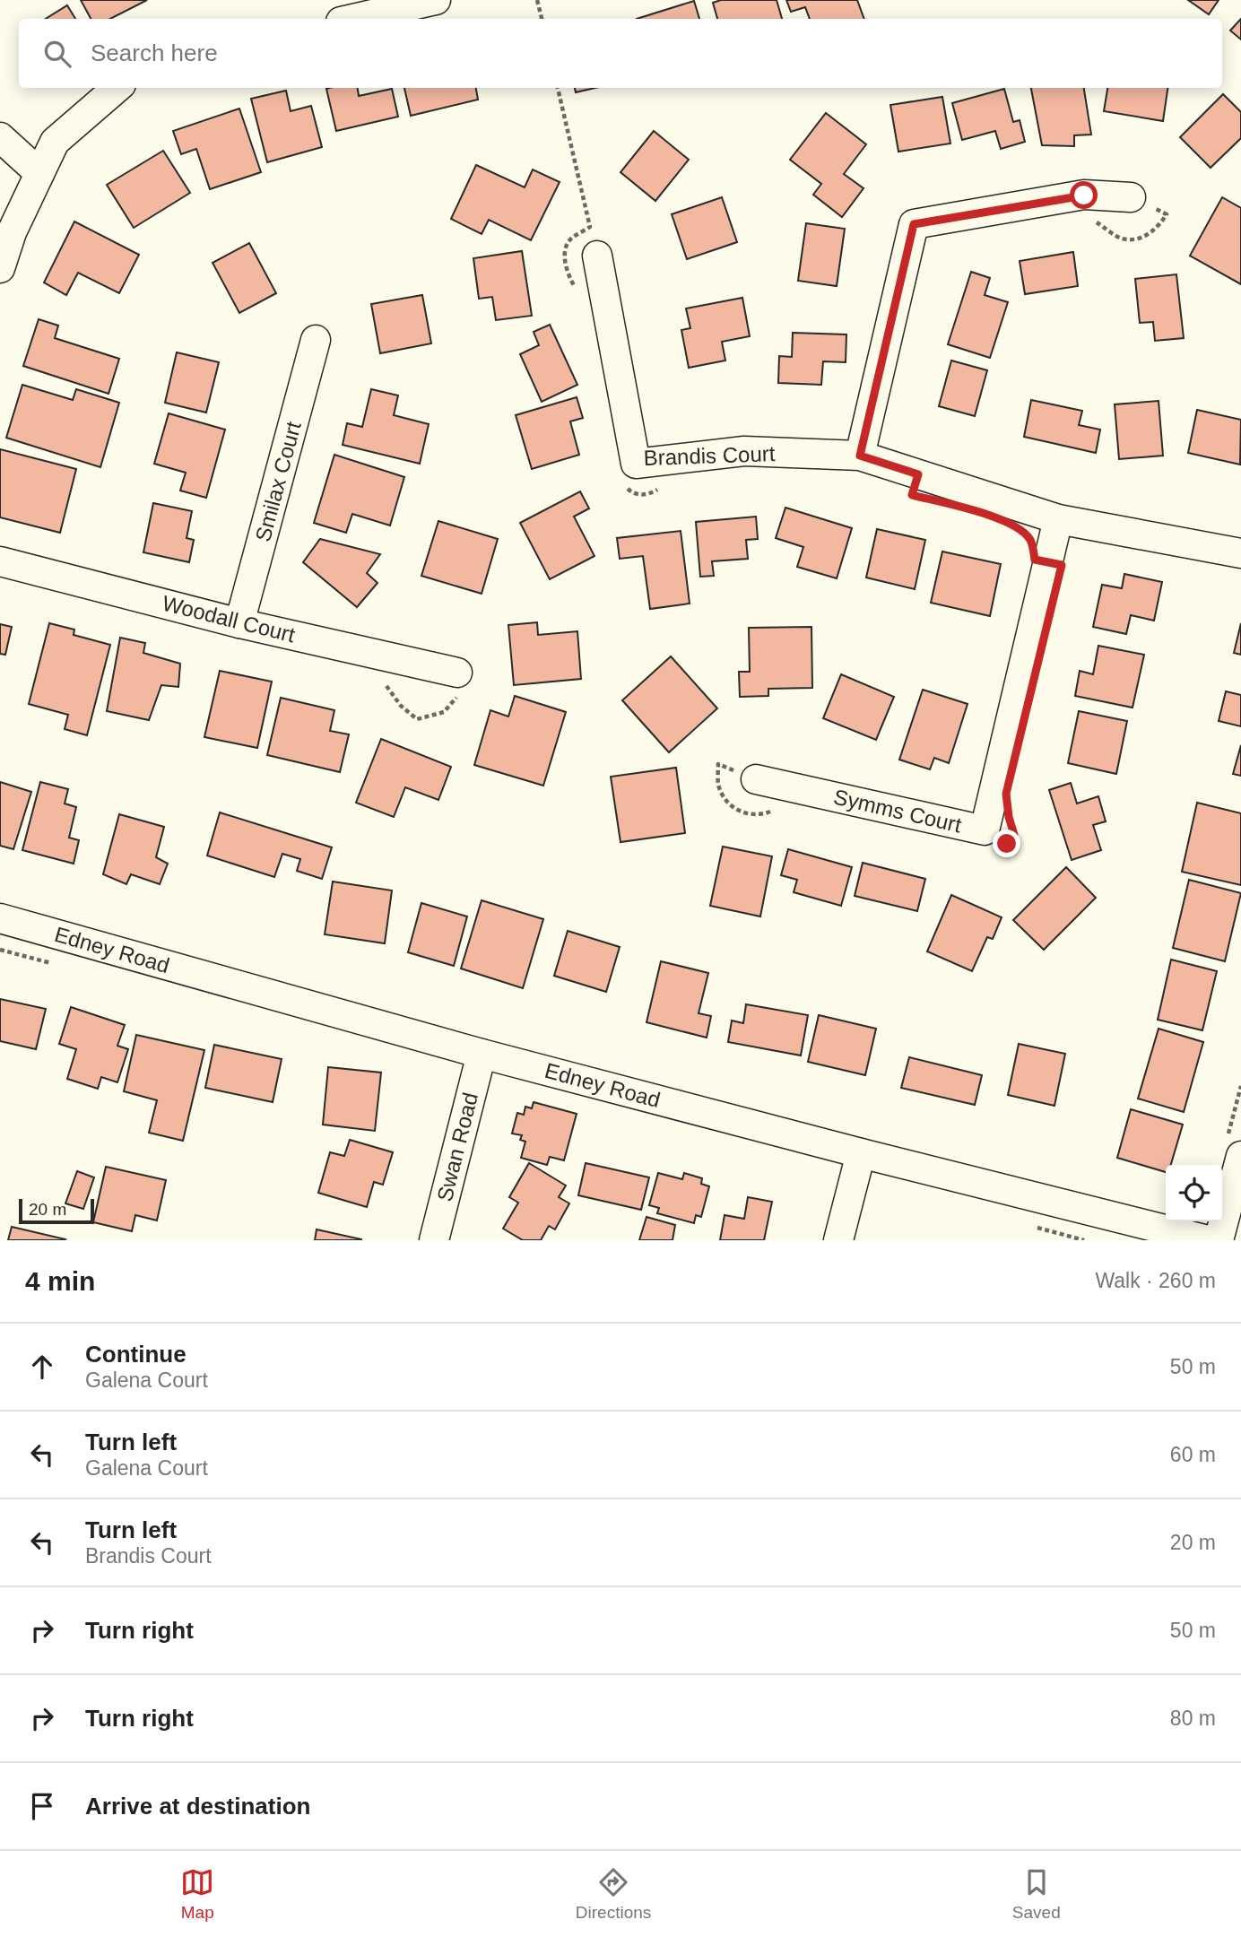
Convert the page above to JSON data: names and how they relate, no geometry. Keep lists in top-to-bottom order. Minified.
{"streets":{"street":["Brandis Court","Smilax Court","Woodall Court","Symms Court","Edney Road","Swan Road"]},"crossings":[["Brandis Court","Symms Court"],["Smilax Court","Woodall Court"],["Edney Road","Swan Road"]],"scale_bar":"20 m","page":{"search":"Search here","scale":"20 m","heading":["4 min","Walk · 260 m"],"list":[["Continue","Galena Court","50 m"],["Turn left","Galena Court","60 m"],["Turn left","Brandis Court","20 m"],["Turn right","50 m"],["Turn right","80 m"],"Arrive at destination"],"nav":["Map","Directions","Saved"]}}
